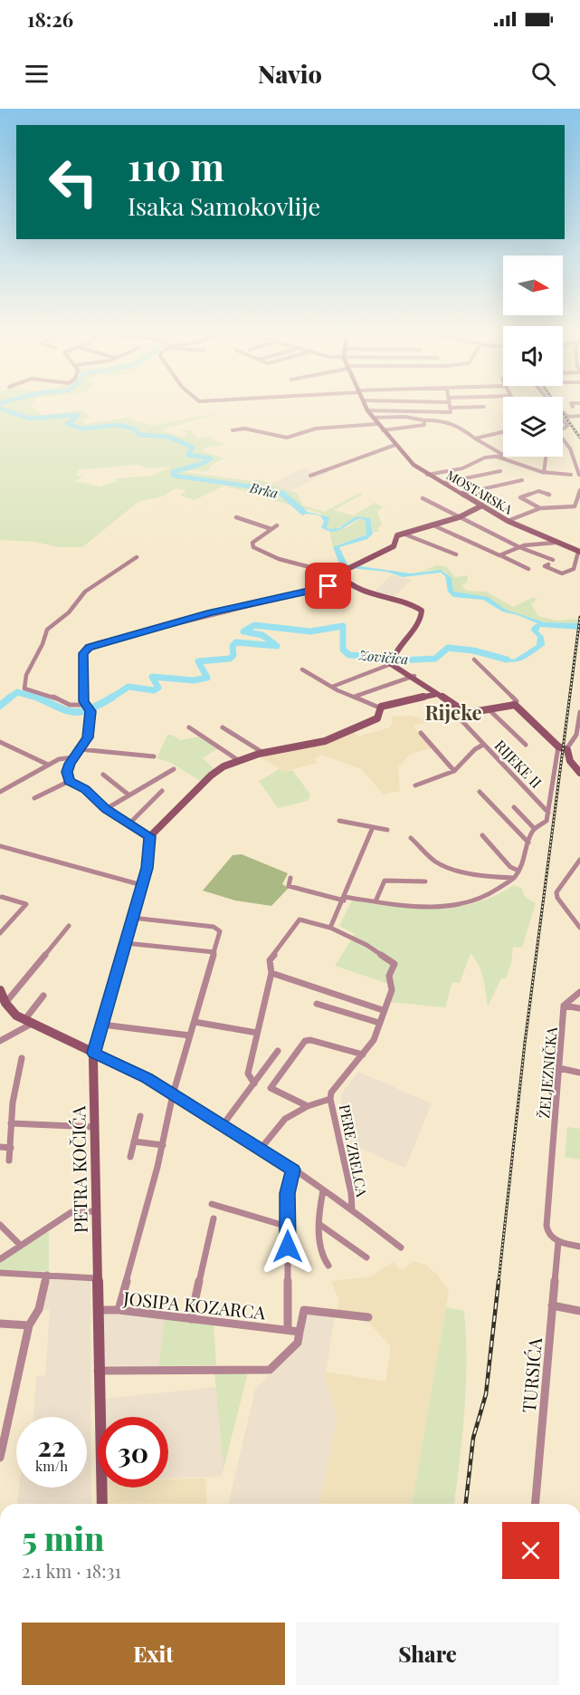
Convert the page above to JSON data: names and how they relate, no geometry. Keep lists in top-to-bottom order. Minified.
{"streets":{"street":["MOSTARSKA","RIJEKE II","ŽELJEZNIČKA","PERE ZRELCA","PETRA KOČIĆA","JOSIPA KOZARCA","TURSIĆA"]},"crossings":[["ŽELJEZNIČKA","TURSIĆA"],["PETRA KOČIĆA","JOSIPA KOZARCA"]],"districts":["Rijeke"],"water":["Brka","Zovičica"],"north":"right","page":{"status":"18:26","header":"Navio","turn":["110 m","Isaka Samokovlije"],"speed":"22 km/h","limit":"30","heading":["5 min","2.1 km · 18:31"],"buttons":["Exit","Share"]}}
